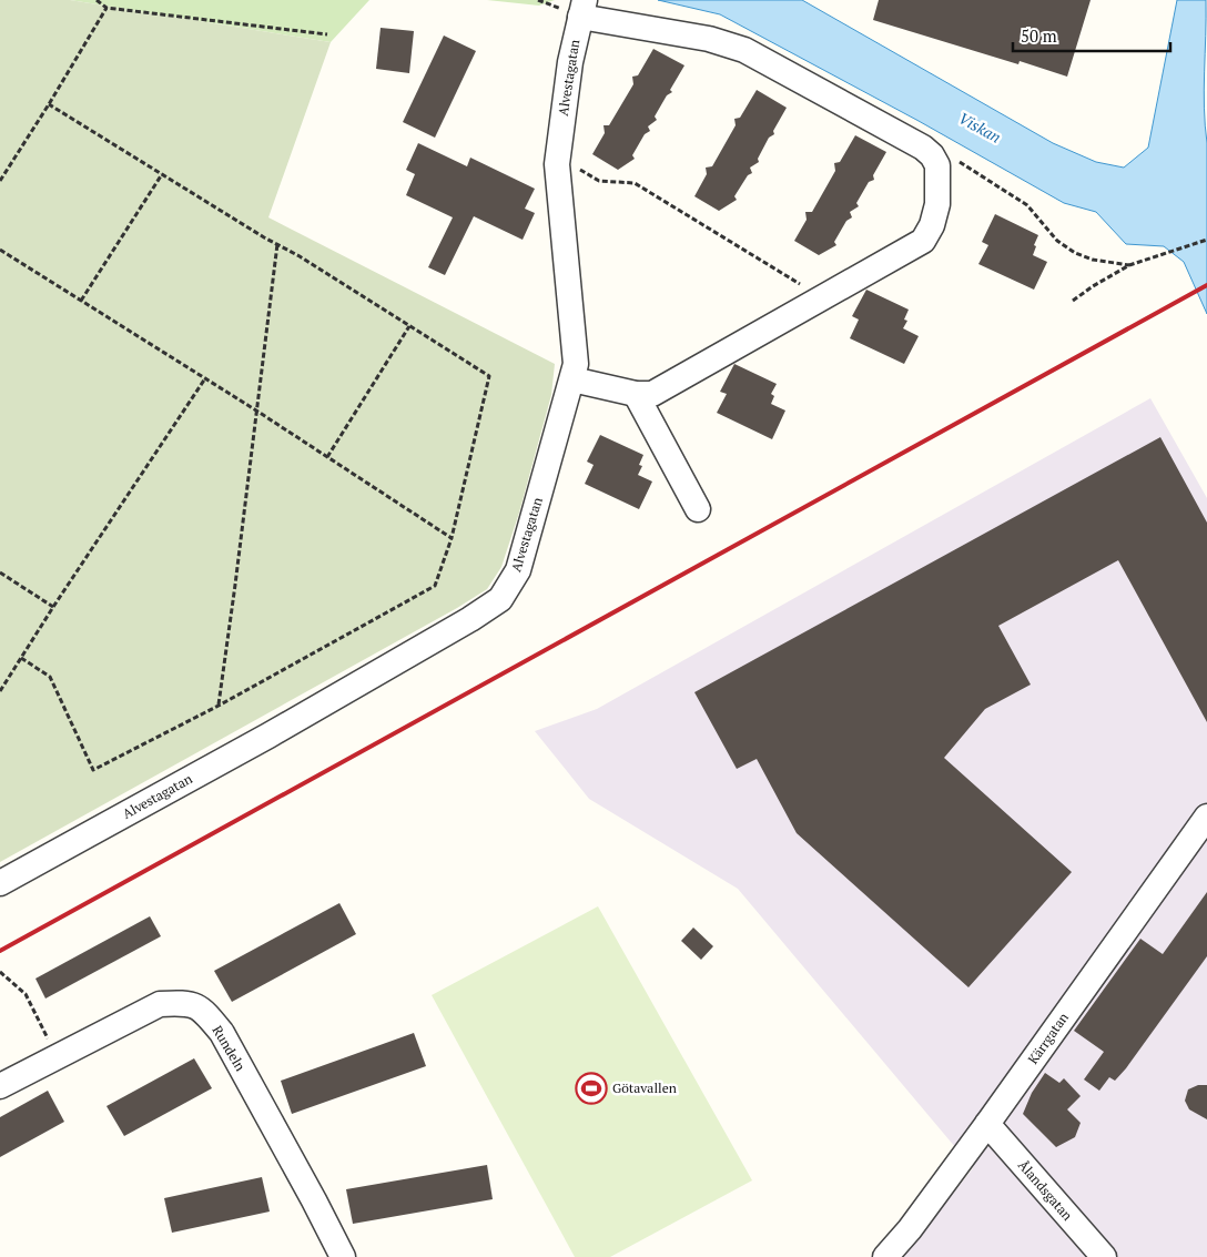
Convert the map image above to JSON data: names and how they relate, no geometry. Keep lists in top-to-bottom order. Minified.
{"streets":{"street":["Alvestagatan","Kärrgatan","Rundeln","Ålandsgatan"]},"crossings":[["Kärrgatan","Ålandsgatan"]],"water":["Viskan"],"places":{"sports":["Götavallen"]},"scale_bar":"50 m"}
